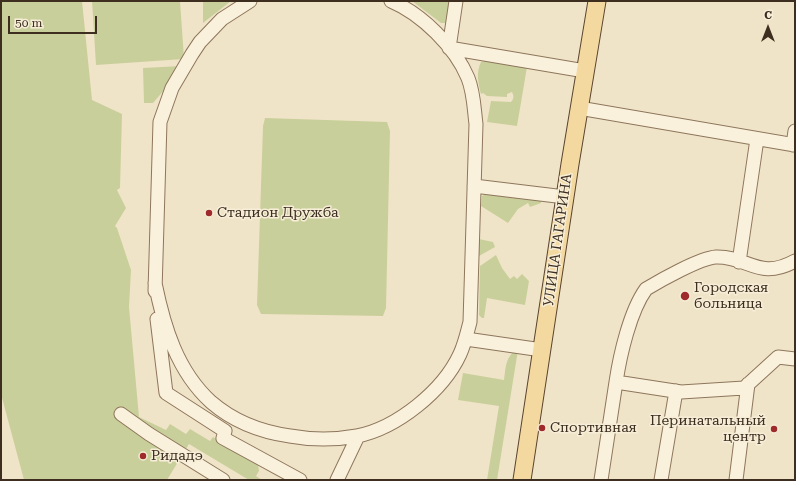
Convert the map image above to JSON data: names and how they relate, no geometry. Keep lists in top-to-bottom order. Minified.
{"streets":{"main road":["УЛИЦА ГАГАРИНА"]},"places":["Стадион Дружба","Городская больница","Спортивная","Перинатальный центр","Ридадэ"],"scale_bar":"50 m","north":"top"}
